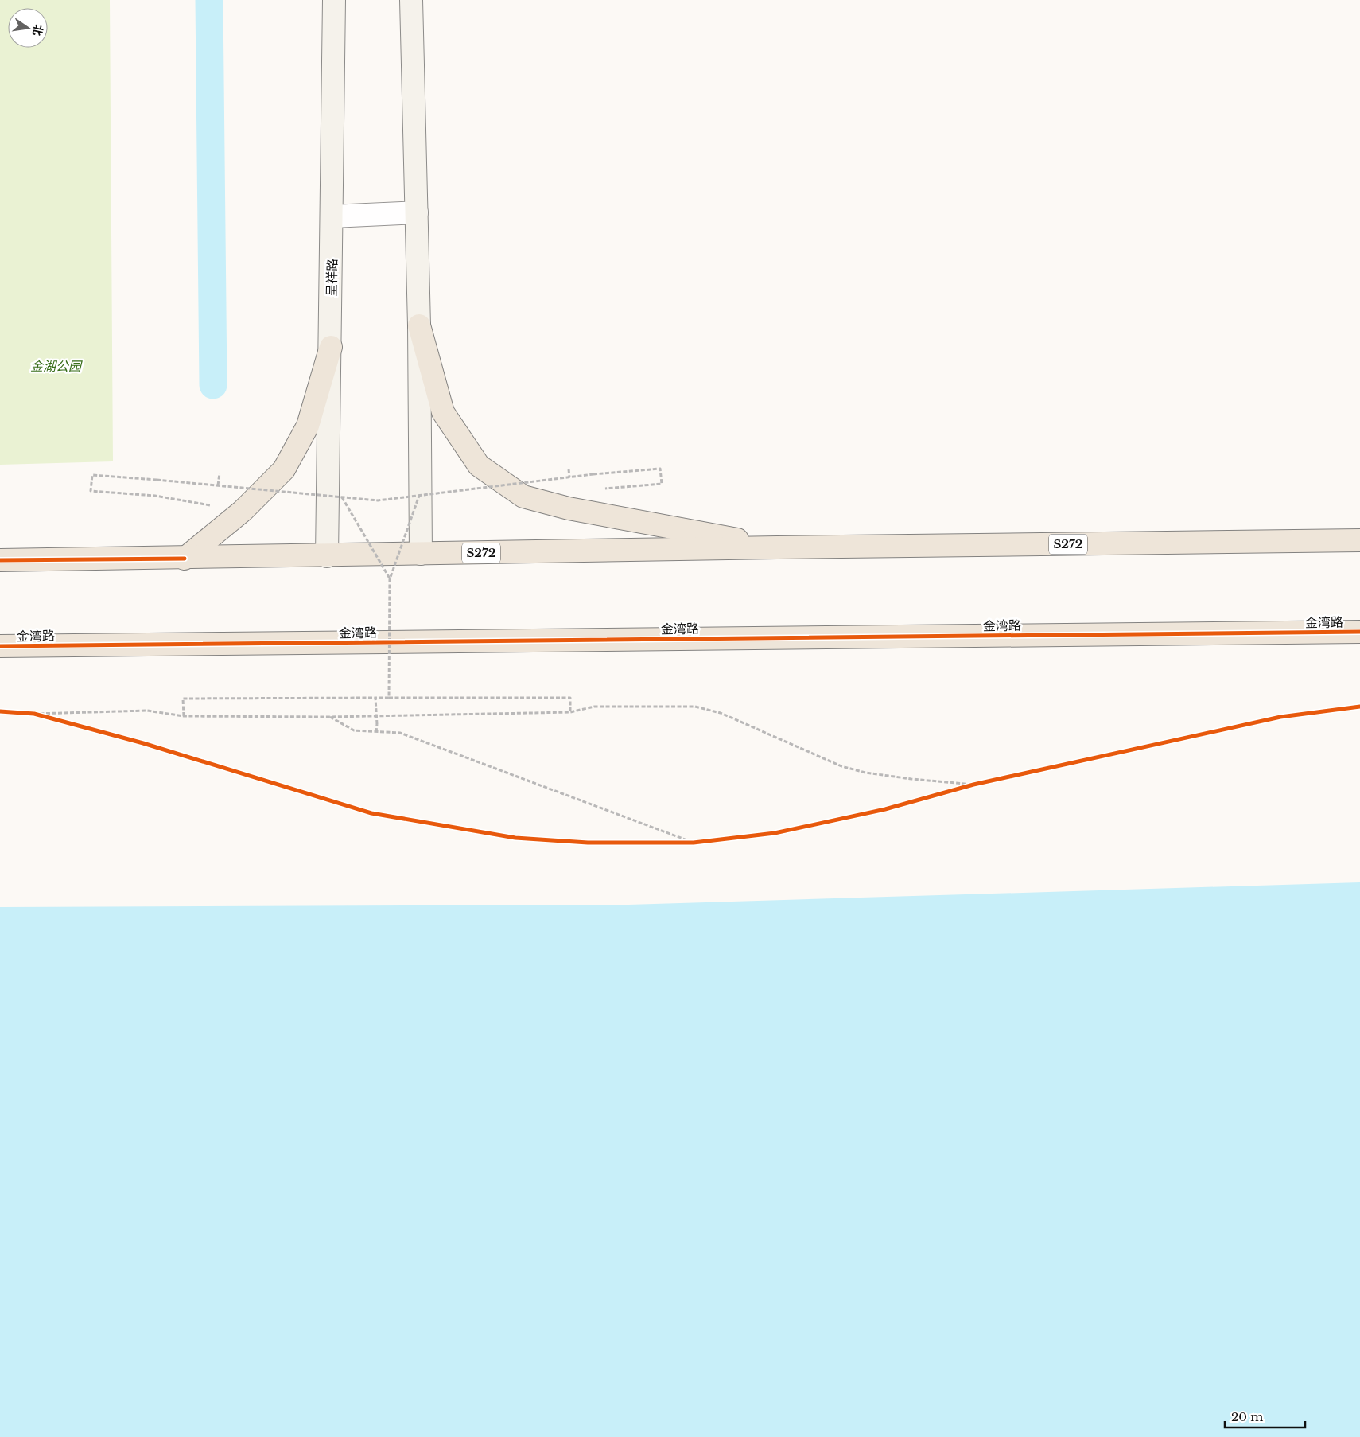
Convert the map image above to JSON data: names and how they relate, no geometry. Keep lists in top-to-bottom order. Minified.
{"streets":{"main road":["呈祥路","S272","金湾路"]},"crossings":[["呈祥路","S272"]],"parks":["金湖公园"],"scale_bar":"20 m","north":"right"}
